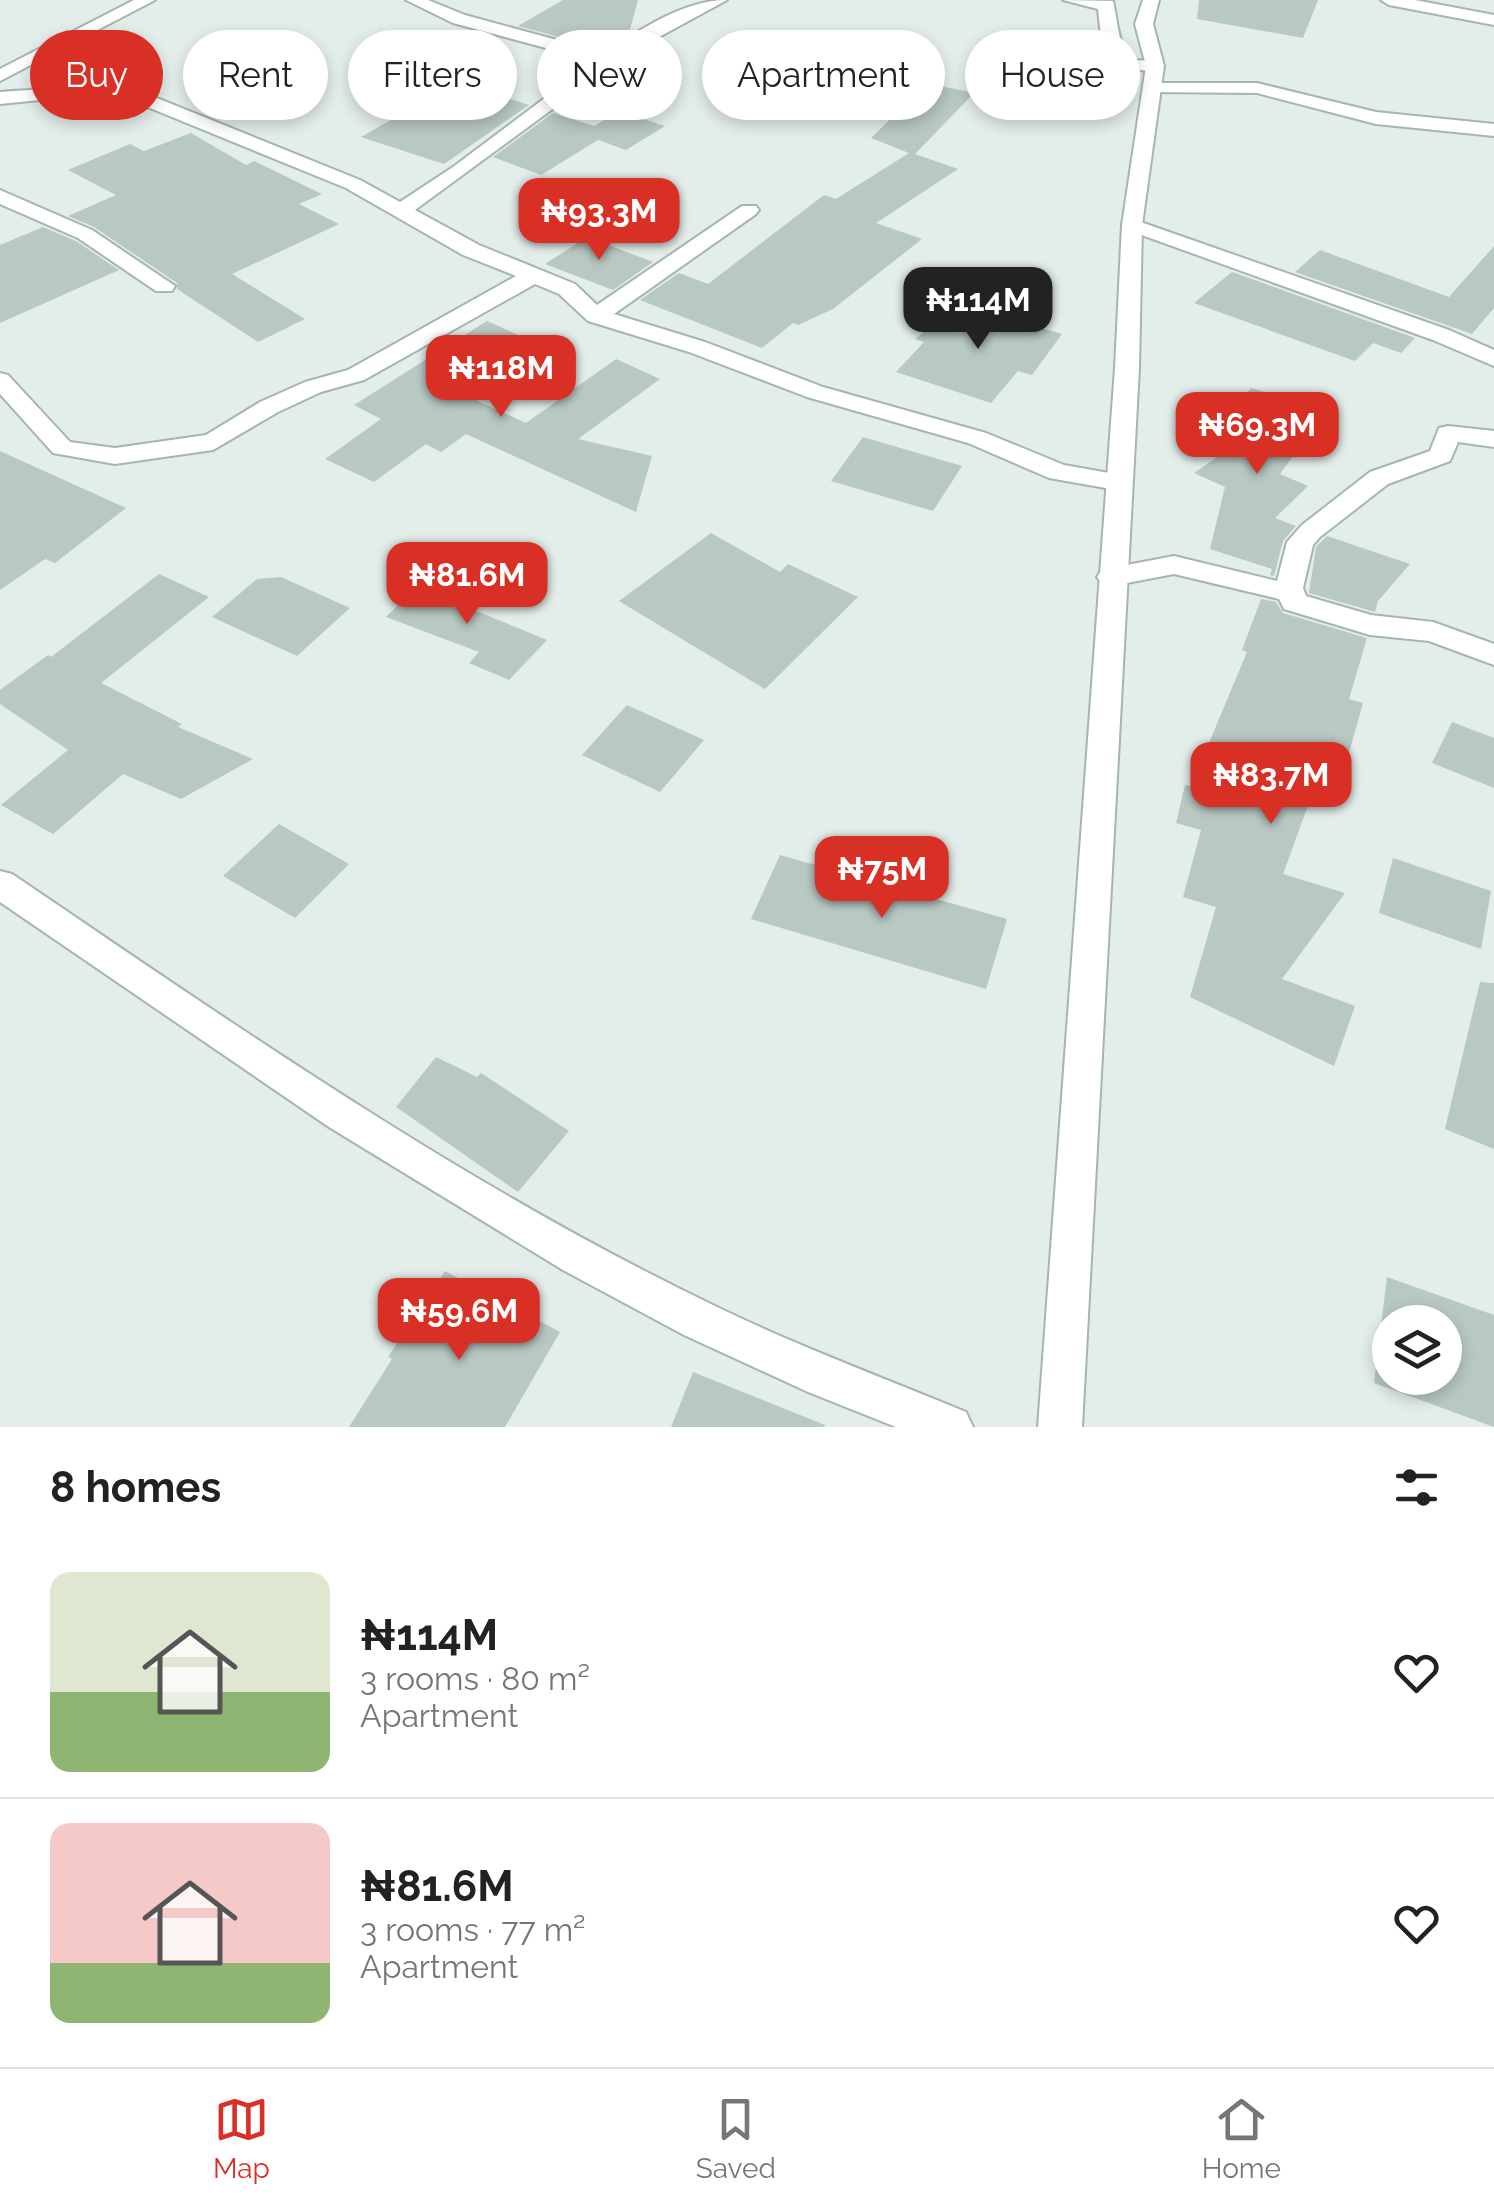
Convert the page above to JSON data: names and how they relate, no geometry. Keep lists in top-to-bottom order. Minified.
{"page":{"chip":["Buy","Rent","Filters","New","Apartment","House"],"price":["₦93.3M","₦114M","₦118M","₦69.3M","₦81.6M","₦83.7M","₦75M","₦59.6M"],"heading":"8 homes","list":[{"name":"₦114M","note":"3 rooms · 80 m² · Apartment"},{"name":"₦81.6M","note":"3 rooms · 77 m² · Apartment"}],"tabs":["Map","Saved","Home"]}}
